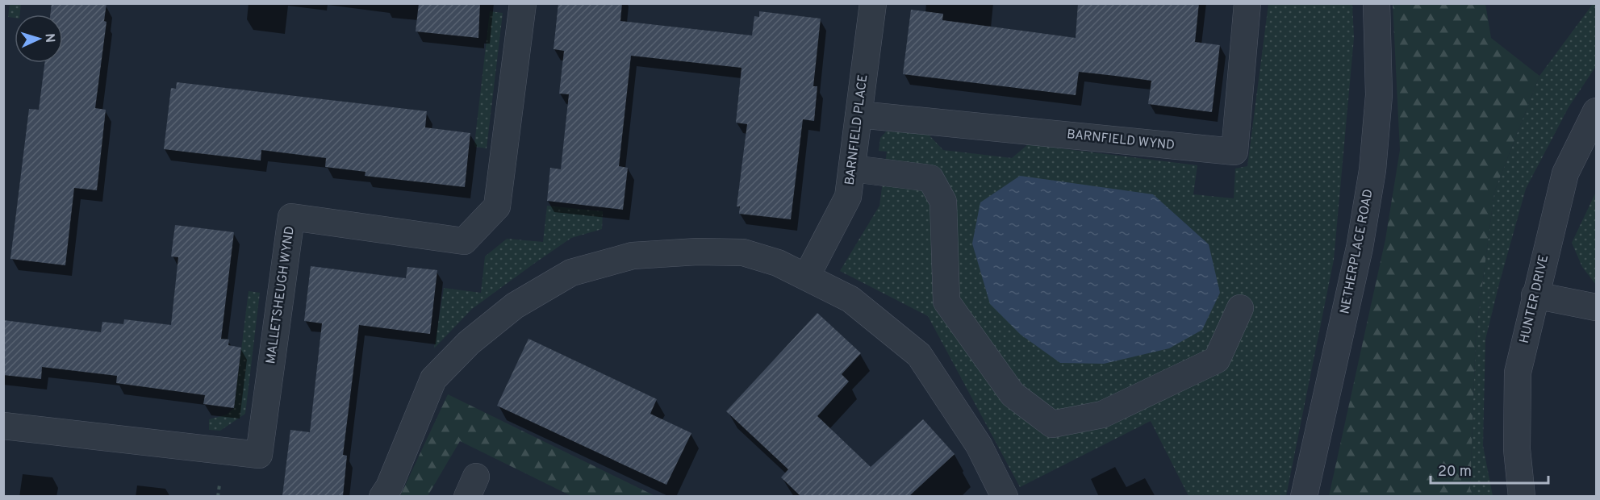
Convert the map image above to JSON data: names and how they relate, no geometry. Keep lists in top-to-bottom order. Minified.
{"streets":{"street":["BARNFIELD PLACE","BARNFIELD WYND","NETHERPLACE ROAD","MALLETSHEUGH WYND","HUNTER DRIVE"]},"crossings":[["BARNFIELD PLACE","BARNFIELD WYND"]],"scale_bar":"20 m","north":"right"}
